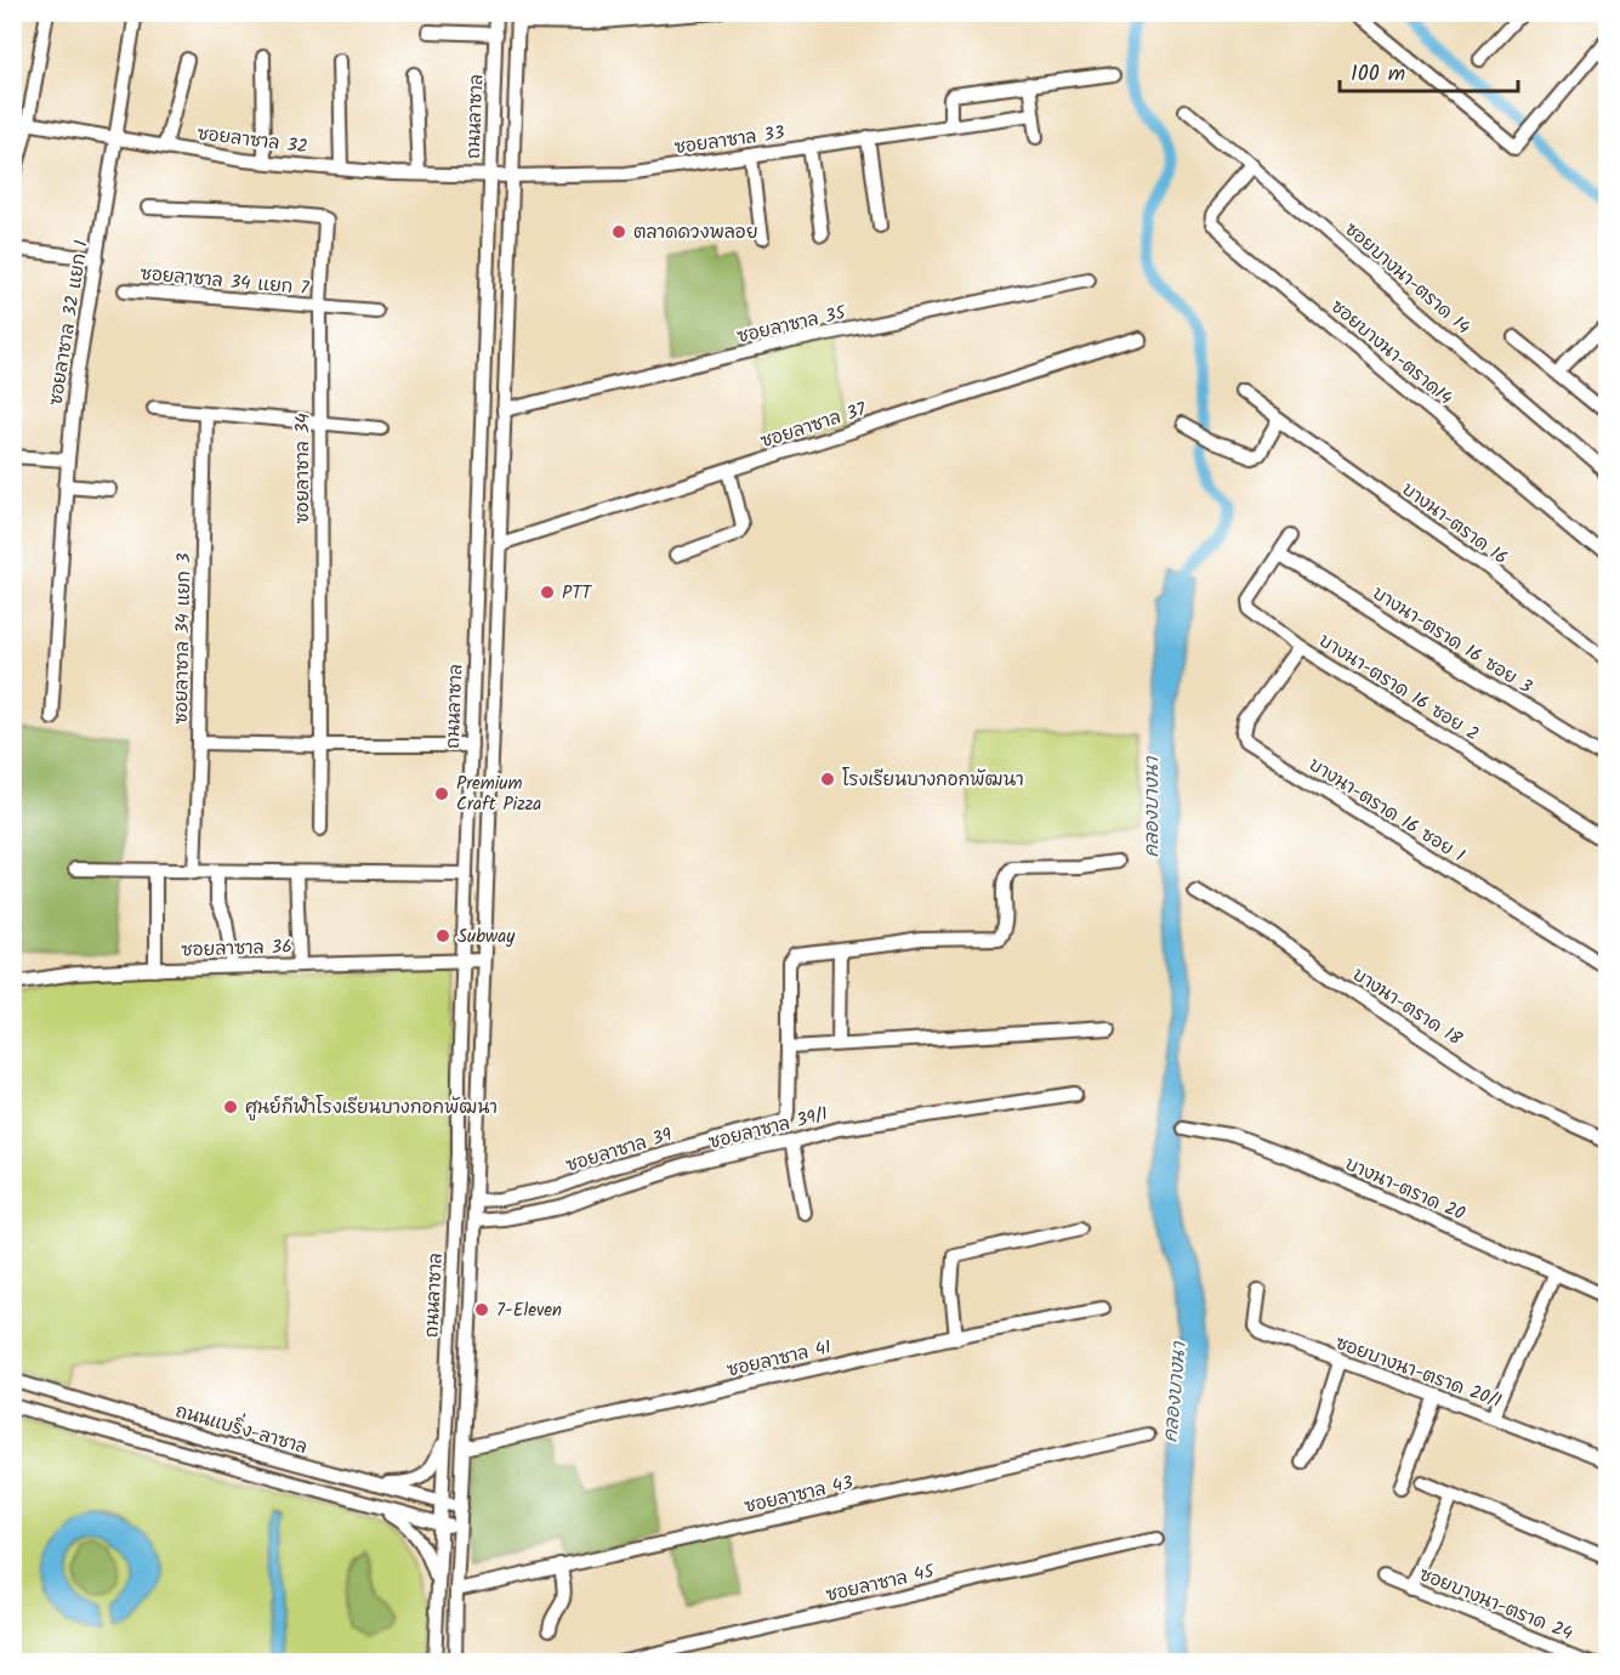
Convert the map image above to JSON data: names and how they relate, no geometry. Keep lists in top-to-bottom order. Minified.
{"streets":{"street":["ถนนลาซาล","ซอยลาซาล 32","ซอยลาซาล 33","ซอยบางนา-ตราด 14","ซอยลาซาล 34 แยก 7","ซอยลาซาล 32 แยก 1","ซอยลาซาล 35","ซอยบางนา-ตราด14","ซอยลาซาล 37","ซอยลาซาล 34","บางนา-ตราด 16","ซอยลาซาล 34 แยก 3","บางนา-ตราด 16 ซอย 3","บางนา-ตราด 16 ซอย 2","บางนา-ตราด 16 ซอย 1","ซอยลาซาล 36","บางนา-ตราด 18","ซอยลาซาล 39/1","ซอยลาซาล 39","บางนา-ตราด 20","ซอยลาซาล 41","ซอยบางนา-ตราด 20/1","ถนนแบริ่ง-ลาซาล","ซอยลาซาล 43","ซอยลาซาล 45","ซอยบางนา-ตราด 24"]},"crossings":[["ถนนลาซาล","ซอยลาซาล 32"],["ถนนลาซาล","ซอยลาซาล 33"],["ถนนลาซาล","ซอยลาซาล 35"],["ถนนลาซาล","ซอยลาซาล 37"],["ถนนลาซาล","ซอยลาซาล 36"],["ถนนลาซาล","ซอยลาซาล 39/1"],["ถนนลาซาล","ซอยลาซาล 39"],["ถนนลาซาล","ซอยลาซาล 41"],["ถนนลาซาล","ถนนแบริ่ง-ลาซาล"],["ถนนลาซาล","ซอยลาซาล 43"],["ซอยลาซาล 32","ซอยลาซาล 33"],["ซอยลาซาล 32","ซอยลาซาล 32 แยก 1"],["ซอยบางนา-ตราด 14","ซอยบางนา-ตราด14"],["ซอยลาซาล 34 แยก 7","ซอยลาซาล 34"],["ซอยลาซาล 34","ซอยลาซาล 34 แยก 3"],["บางนา-ตราด 16 ซอย 3","บางนา-ตราด 16 ซอย 2"],["บางนา-ตราด 16 ซอย 2","บางนา-ตราด 16 ซอย 1"]],"water":["คลองบางนา"],"places":["ตลาดดวงพลอย","PTT","โรงเรียนบางกอกพัฒนา","Premium Craft Pizza","Subway","ศูนย์กีฬาโรงเรียนบางกอกพัฒนา","7-Eleven"],"scale_bar":"100 m"}
